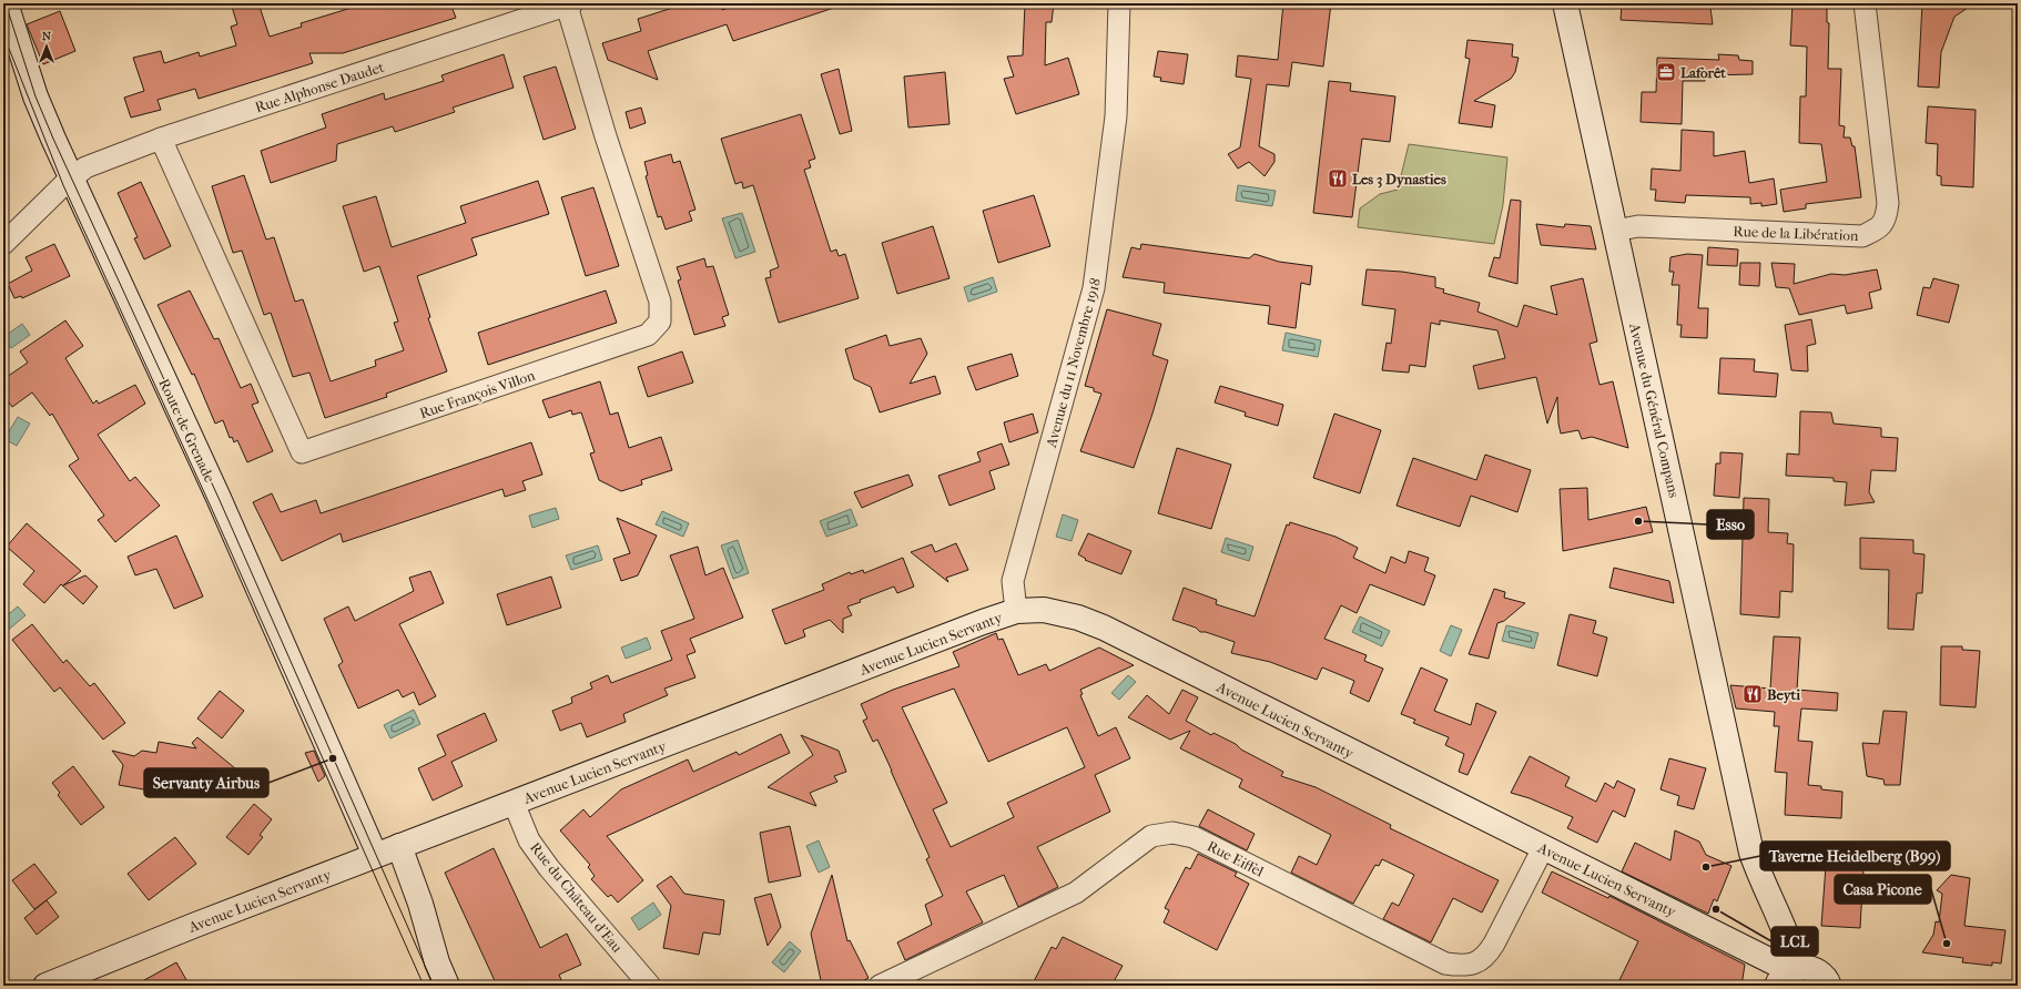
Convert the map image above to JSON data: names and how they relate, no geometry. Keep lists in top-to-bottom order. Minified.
{"streets":{"street":["Rue Alphonse Daudet","Rue de la Libération","Avenue du 11 Novembre 1918","Rue François Villon","Avenue du Général Compans","Route de Grenade","Avenue Lucien Servanty","Rue Eiffel","Rue du Château d'Eau"]},"crossings":[["Rue Alphonse Daudet","Rue François Villon"],["Rue Alphonse Daudet","Route de Grenade"],["Rue de la Libération","Avenue du Général Compans"],["Avenue du 11 Novembre 1918","Avenue Lucien Servanty"],["Avenue du Général Compans","Avenue Lucien Servanty"],["Route de Grenade","Avenue Lucien Servanty"],["Avenue Lucien Servanty","Rue Eiffel"],["Avenue Lucien Servanty","Rue du Château d'Eau"]],"places":{"office":["Laforêt"],"restaurant":["Les 3 Dynasties","Beyti"],"other":["Esso","Servanty Airbus","Taverne Heidelberg (B99)","LCL","Casa Picone"]},"north":"top"}
